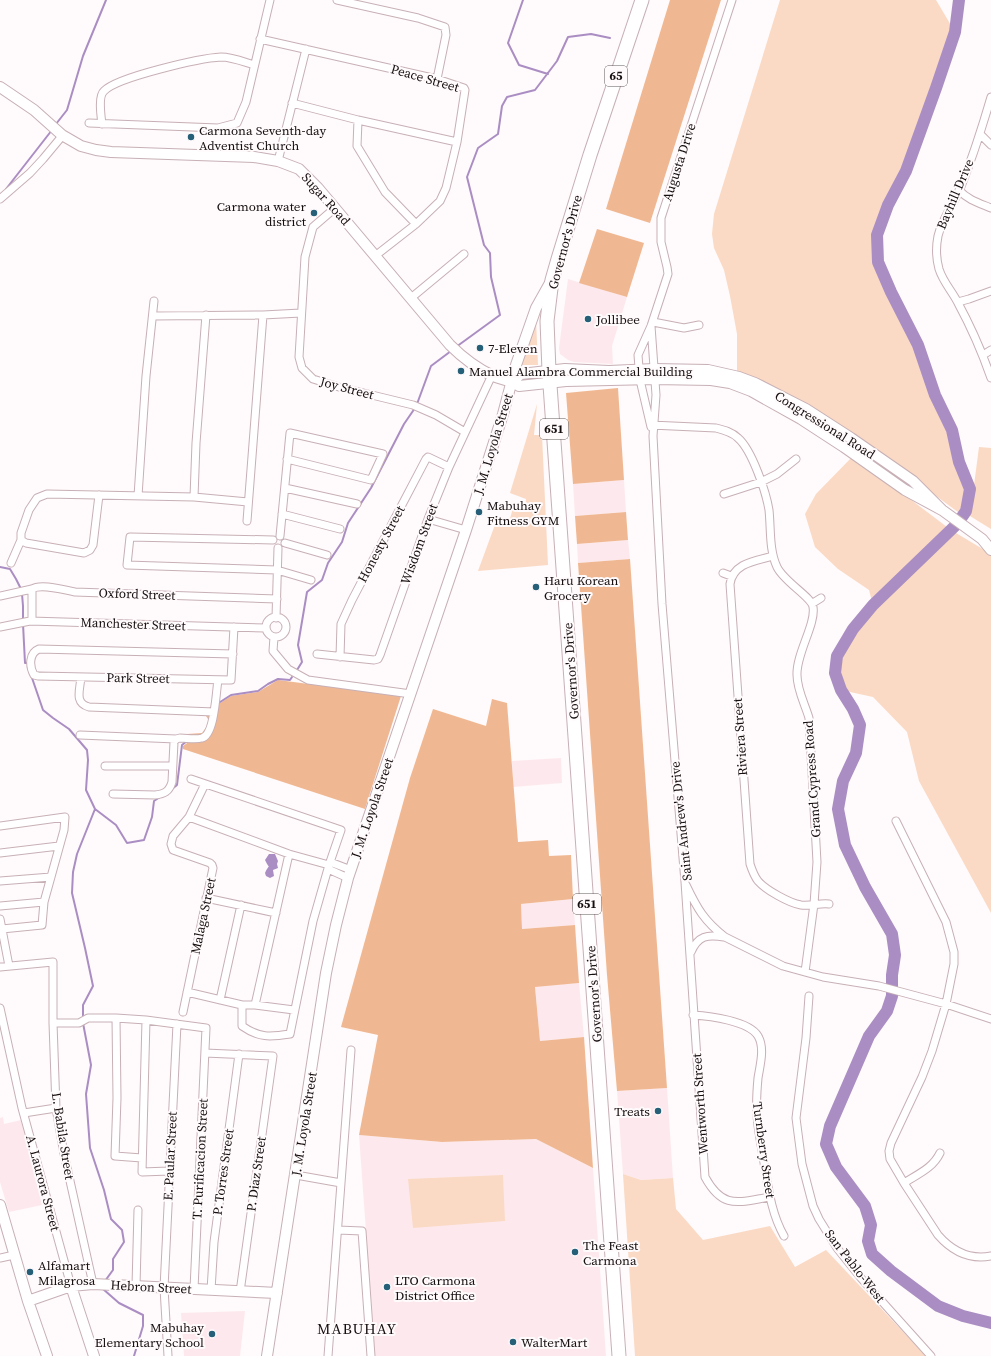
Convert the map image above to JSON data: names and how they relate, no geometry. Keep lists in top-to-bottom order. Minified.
{"streets":{"highway":["65","Governor's Drive","651"],"main road":["Sugar Road","Congressional Road","J. M. Loyola Street","A. Laurora Street","Hebron Street"],"street":["Peace Street","Augusta Drive","Bayhill Drive","Joy Street","Honesty Street","Wisdom Street","Oxford Street","Manchester Street","Park Street","Riviera Street","Grand Cypress Road","Saint Andrew's Drive","Malaga Street","Wentworth Street","L. Babila Street","Turnberry Street","E. Paular Street","T. Purificacion Street","P. Torres Street","P. Diaz Street","San Pablo-West"]},"crossings":[["Peace Street","Sugar Road"],["Augusta Drive","Congressional Road"],["Augusta Drive","Saint Andrew's Drive"],["Sugar Road","Governor's Drive"],["Sugar Road","Joy Street"],["Sugar Road","Congressional Road"],["Sugar Road","J. M. Loyola Street"],["Sugar Road","Wisdom Street"],["Governor's Drive","Congressional Road"],["Governor's Drive","J. M. Loyola Street"],["Joy Street","Wisdom Street"],["Congressional Road","Saint Andrew's Drive"],["J. M. Loyola Street","Hebron Street"],["Honesty Street","Wisdom Street"],["Manchester Street","Park Street"],["Riviera Street","Grand Cypress Road"],["Grand Cypress Road","Saint Andrew's Drive"],["Saint Andrew's Drive","Wentworth Street"],["Wentworth Street","Turnberry Street"],["L. Babila Street","Hebron Street"],["E. Paular Street","T. Purificacion Street"],["E. Paular Street","Hebron Street"],["T. Purificacion Street","Hebron Street"],["P. Torres Street","P. Diaz Street"],["P. Torres Street","Hebron Street"],["P. Diaz Street","Hebron Street"],["A. Laurora Street","Hebron Street"]],"districts":["MABUHAY"],"places":["Carmona Seventh-day Adventist Church","Carmona water district","Jollibee","7-Eleven","Manuel Alambra Commercial Building","Mabuhay Fitness GYM","Haru Korean Grocery","Treats","The Feast Carmona","Alfamart Milagrosa","LTO Carmona District Office","Mabuhay Elementary School","WalterMart"]}
